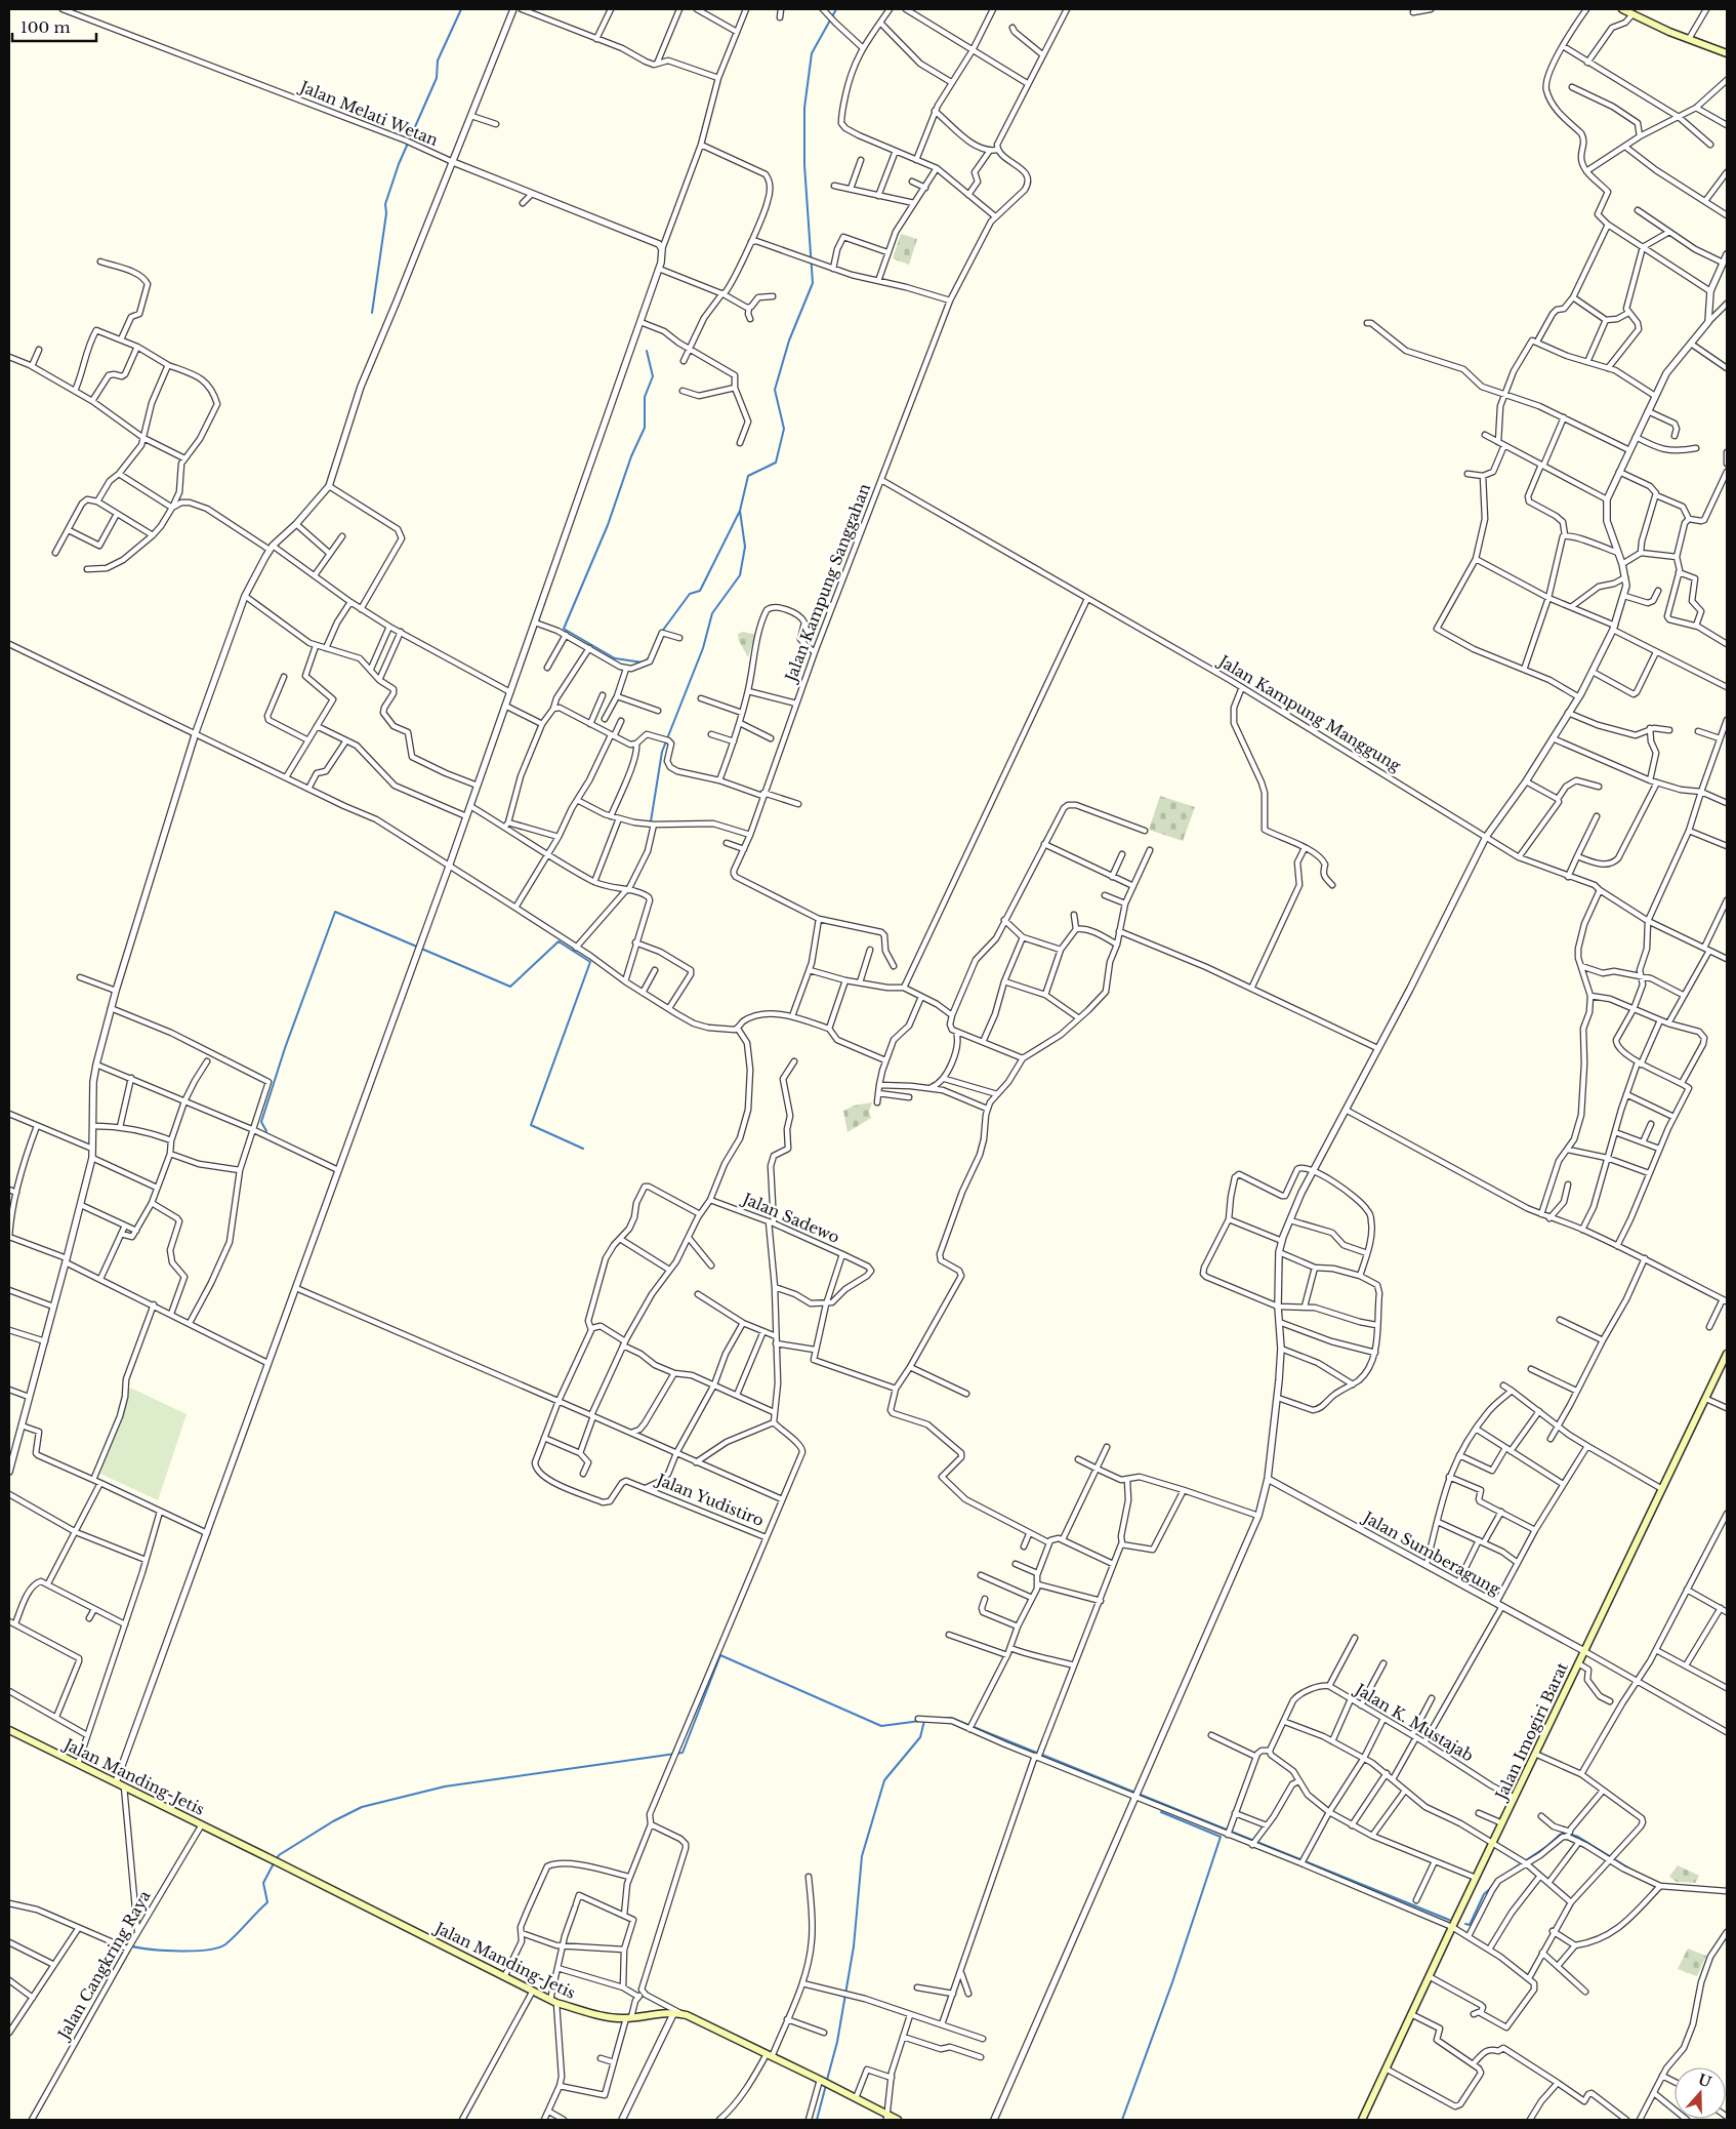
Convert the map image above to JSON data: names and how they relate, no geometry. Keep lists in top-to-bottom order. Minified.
{"streets":{"main road":["Jalan Imogiri Barat","Jalan Manding-Jetis"],"street":["Jalan Melati Wetan","Jalan Kampung Sanggahan","Jalan Kampung Manggung","Jalan Sadewo","Jalan Yudistiro","Jalan Sumberagung","Jalan K. Mustajab","Jalan Cangkring Raya"]},"crossings":[["Jalan Kampung Sanggahan","Jalan Kampung Manggung"],["Jalan Sumberagung","Jalan Imogiri Barat"],["Jalan K. Mustajab","Jalan Imogiri Barat"],["Jalan Manding-Jetis","Jalan Cangkring Raya"]],"scale_bar":"100 m","north":"top"}
